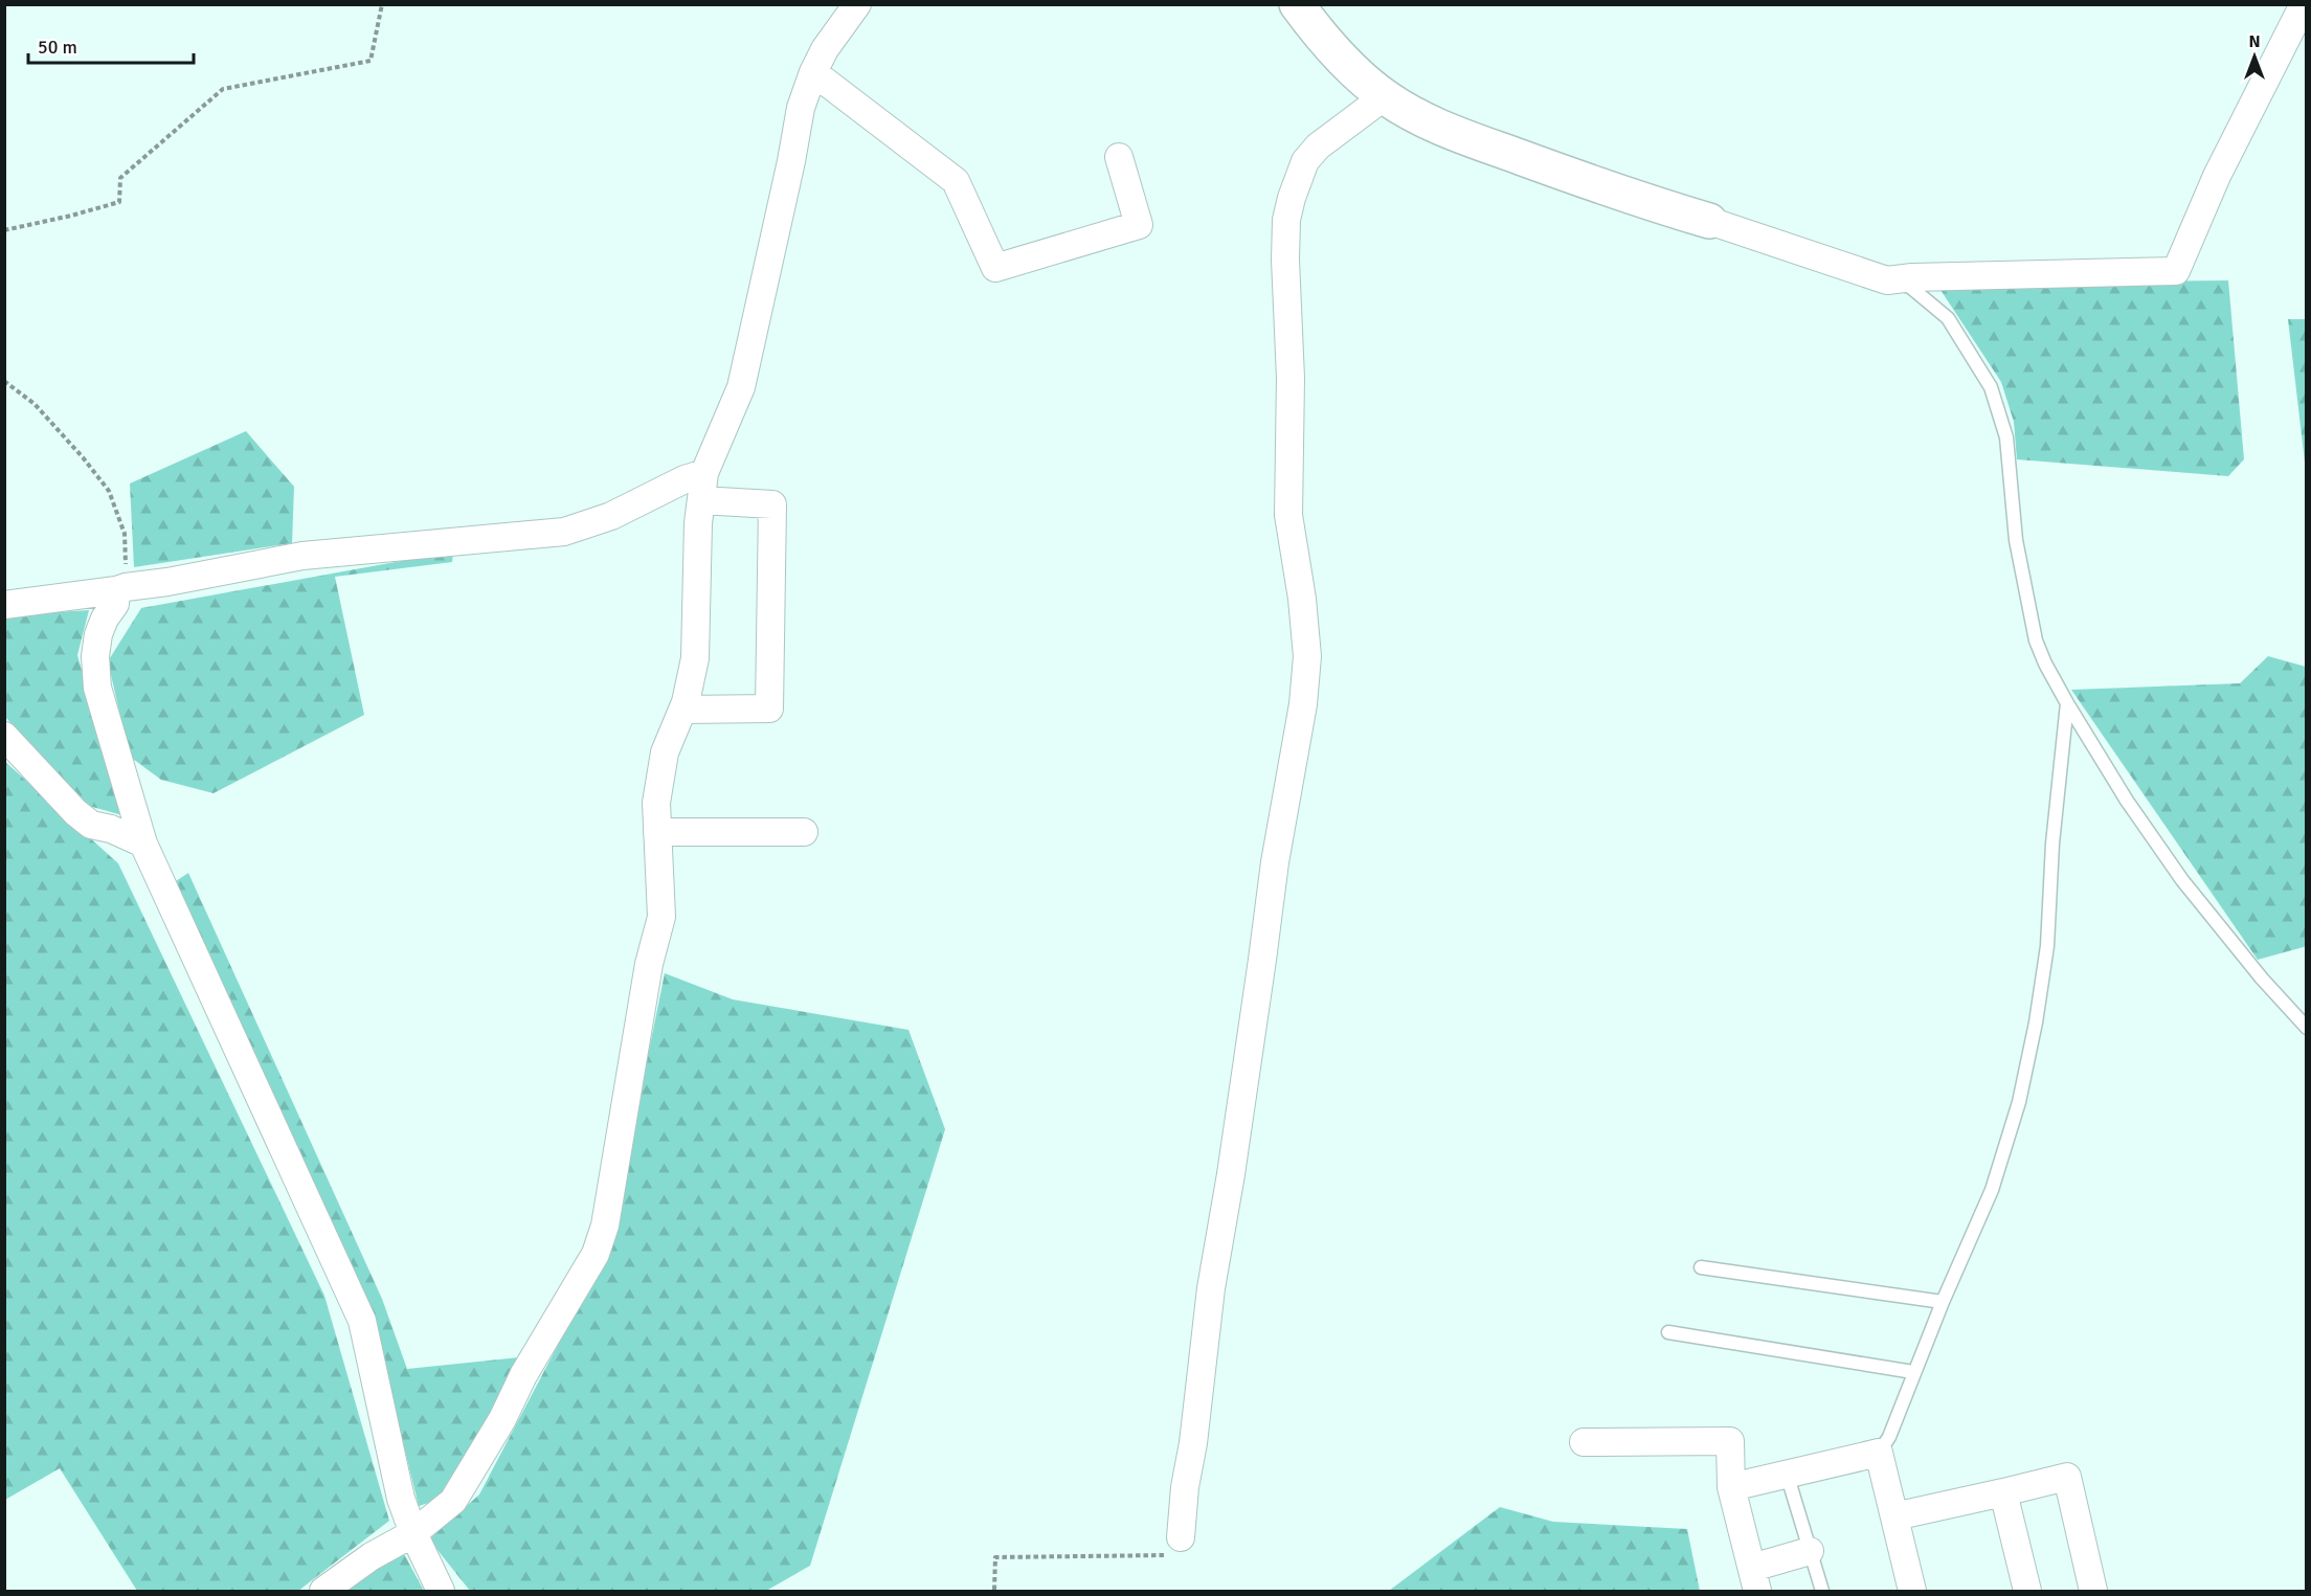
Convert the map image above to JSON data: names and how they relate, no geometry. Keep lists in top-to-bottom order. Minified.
{"scale_bar":"50 m","north":"top"}
